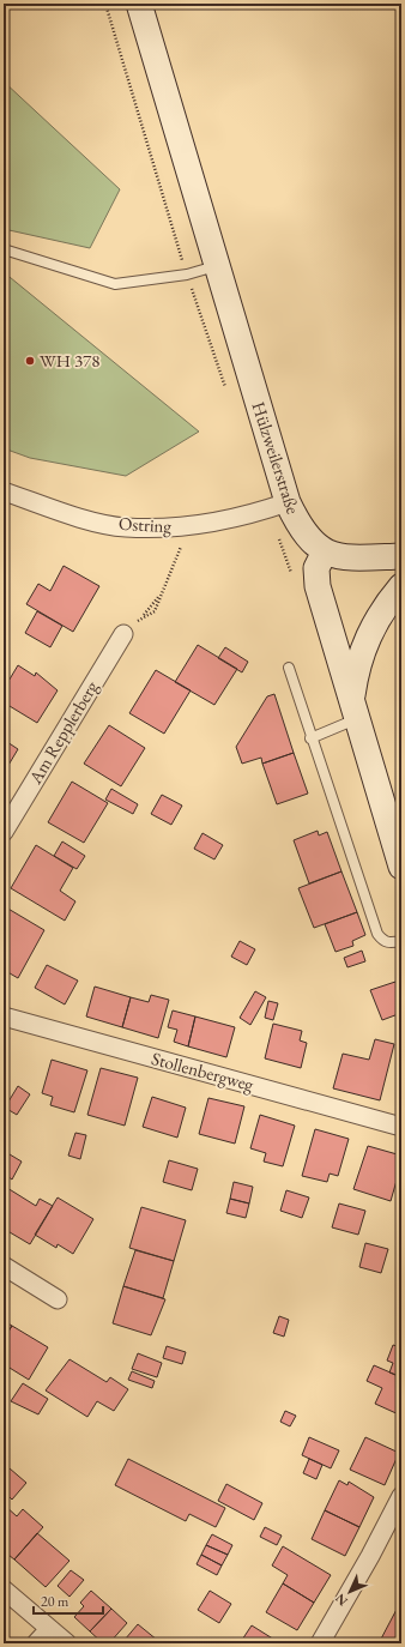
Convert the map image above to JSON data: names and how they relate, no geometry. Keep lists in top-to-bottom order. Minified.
{"streets":{"street":["Hülzweilerstraße","Ostring","Am Repplerberg","Stollenbergweg"]},"crossings":[["Hülzweilerstraße","Ostring"]],"places":["WH 378"],"scale_bar":"20 m","north":"bottom left"}
